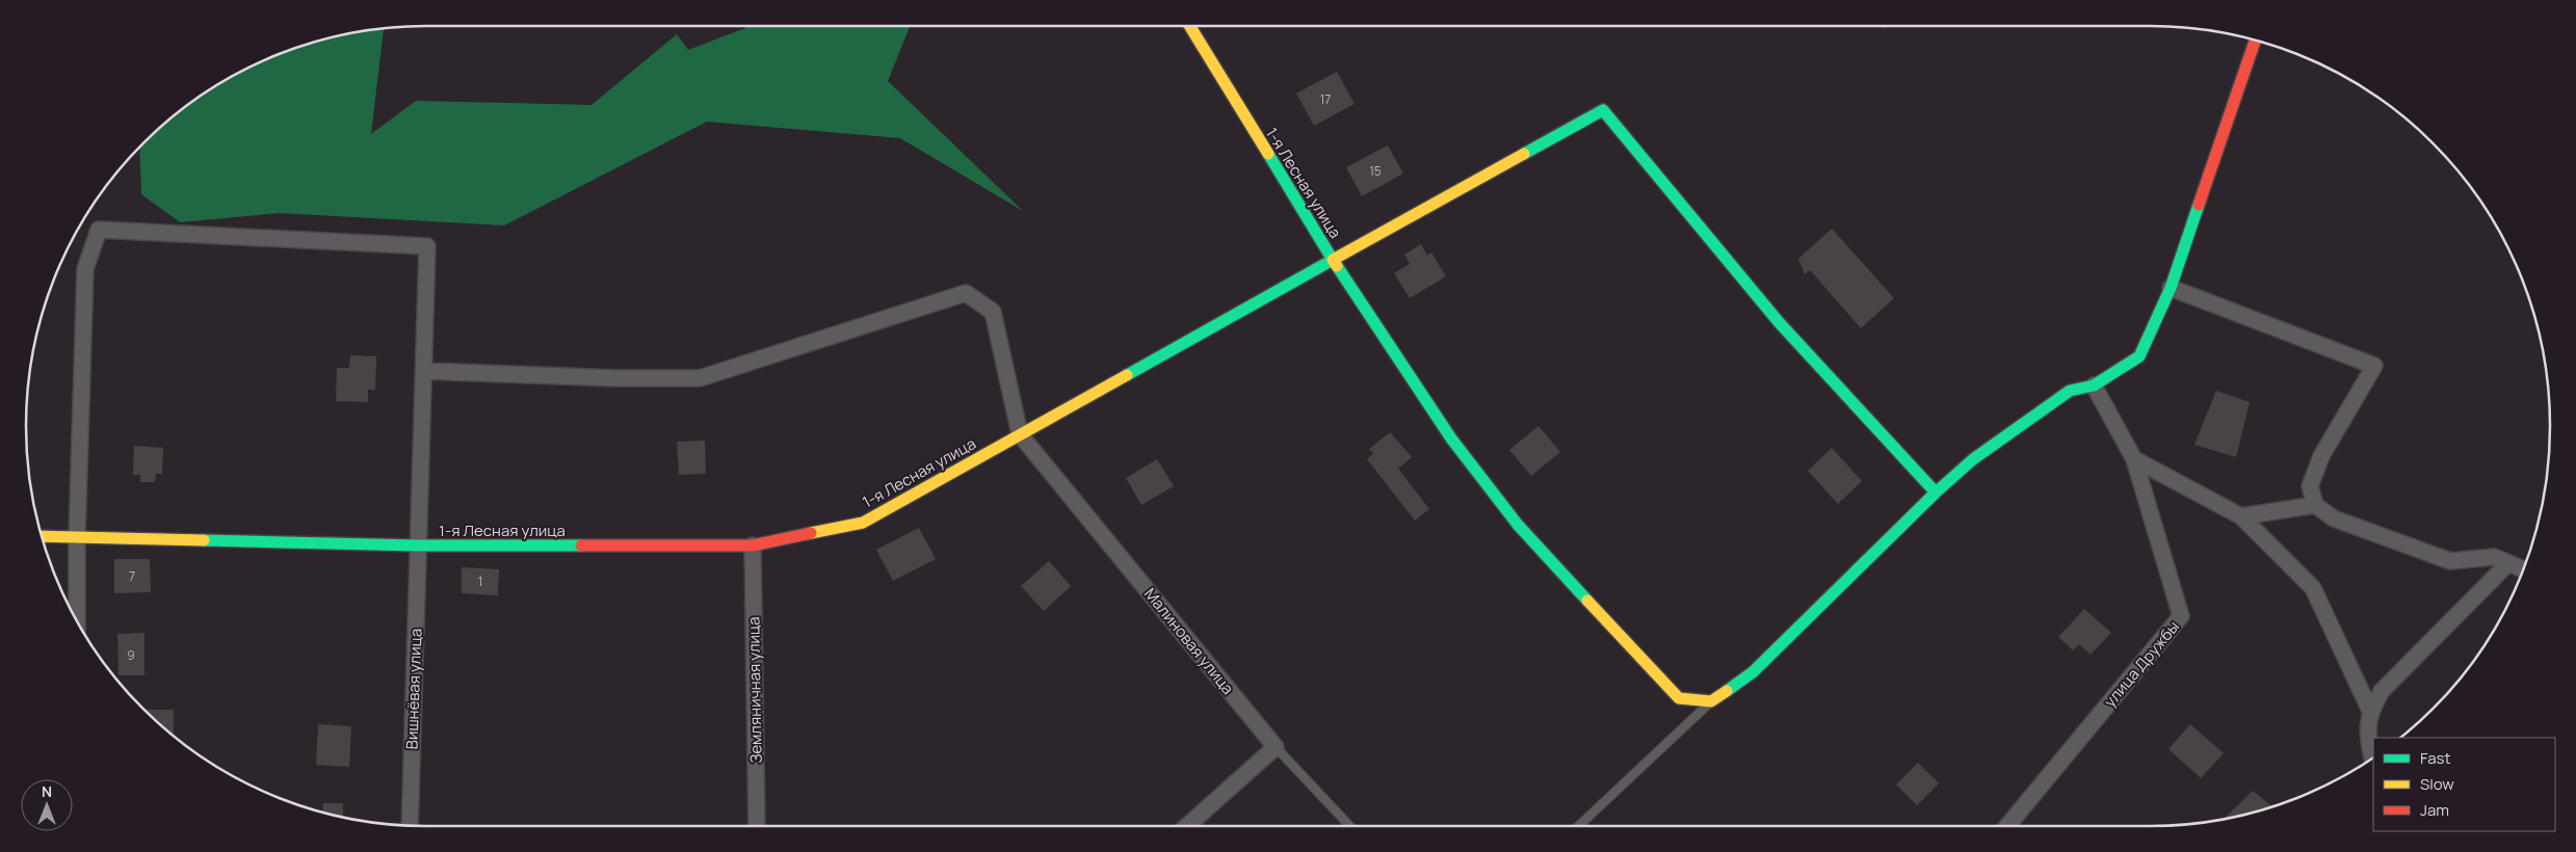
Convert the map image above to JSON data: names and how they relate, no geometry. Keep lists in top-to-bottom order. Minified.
{"streets":{"street":["1-я Лесная улица","Малиновая улица","улица Дружбы","Вишнёвая улица","Земляничная улица"]},"crossings":[["1-я Лесная улица","Малиновая улица"],["1-я Лесная улица","Вишнёвая улица"],["1-я Лесная улица","Земляничная улица"]],"house_numbers":["17","15","7","1","9"],"legend":["Fast","Slow","Jam"],"north":"top"}
